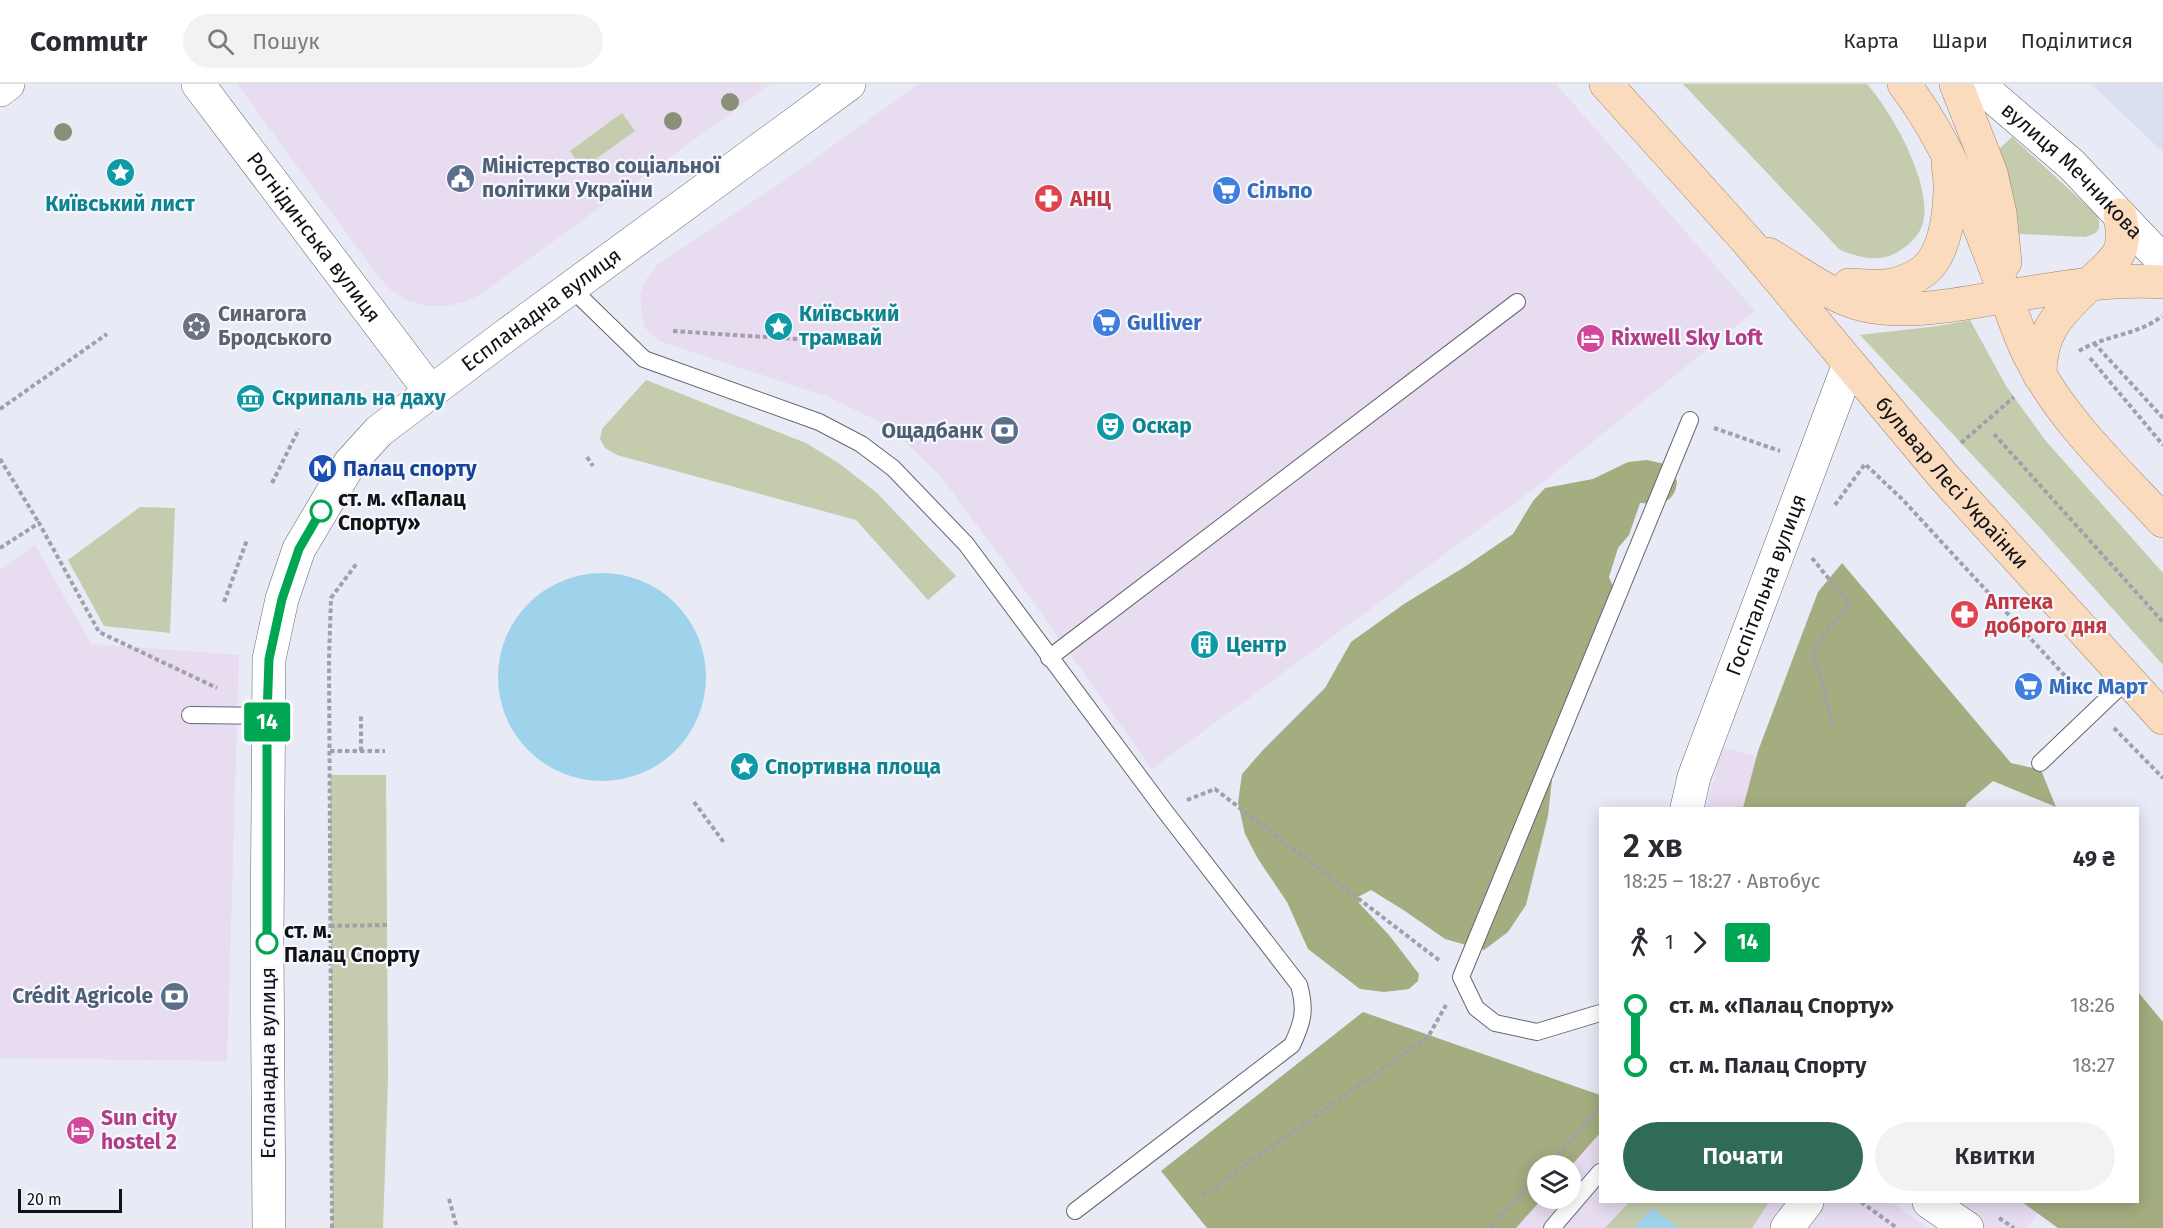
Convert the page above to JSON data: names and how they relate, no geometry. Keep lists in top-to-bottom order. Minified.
{"streets":{"main road":["вулиця Мечникова","Рогнідинська вулиця","Еспланадна вулиця","бульвар Лесі Українки","Госпітальна вулиця"]},"crossings":[["Рогнідинська вулиця","Еспланадна вулиця"],["бульвар Лесі Українки","Госпітальна вулиця"]],"places":{"place":["Київський лист","Київський трамвай","Спортивна площа"],"public building":["Міністерство соціальної політики України"],"supermarket":["Сільпо","Gulliver","Мікс Март"],"pharmacy":["АНЦ","Аптека доброго дня"],"synagogue":["Синагога Бродського"],"hotel":["Rixwell Sky Loft","Sun city hostel 2"],"museum":["Скрипаль на даху"],"theatre":["Оскар"],"bank":["Ощадбанк","Crédit Agricole"],"metro station":["Палац спорту"],"other":["ст. м. «Палац Спорту»","ст. м. Палац Спорту"],"building":["Центр"]},"lines":["bus line 14"],"scale_bar":"20 m","page":{"header":"Commutr","search":"Пошук","nav":["Карта","Шари","Поділитися"],"on_map":"14","heading":["2 хв","18:25 – 18:27 · Автобус","49 ₴"],"legs":["1","14"],"list":[{"name":"ст. м. «Палац Спорту»","value":"18:26"},{"name":"ст. м. Палац Спорту","value":"18:27"}],"buttons":["Почати","Квитки"],"scale":"20 m"}}
